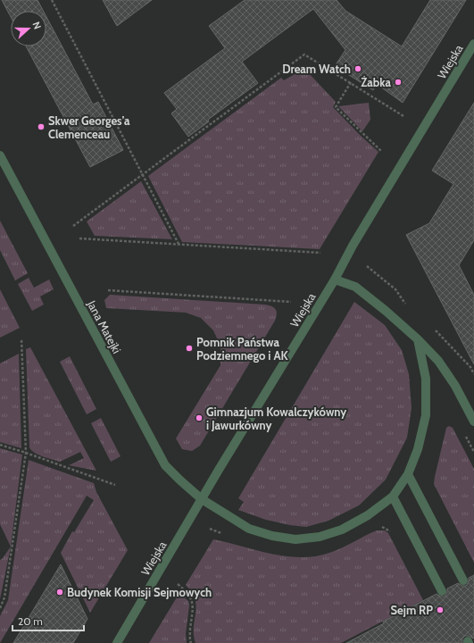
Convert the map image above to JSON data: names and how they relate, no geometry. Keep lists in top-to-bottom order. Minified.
{"streets":{"street":["Wiejska","Jana Matejki"]},"crossings":[["Wiejska","Jana Matejki"]],"places":["Dream Watch","Żabka","Skwer Georges’a Clemenceau","Pomnik Państwa Podziemnego i AK","Gimnazjum Kowalczykówny i Jawurkówny","Budynek Komisji Sejmowych","Sejm RP"],"scale_bar":"20 m","north":"right"}
